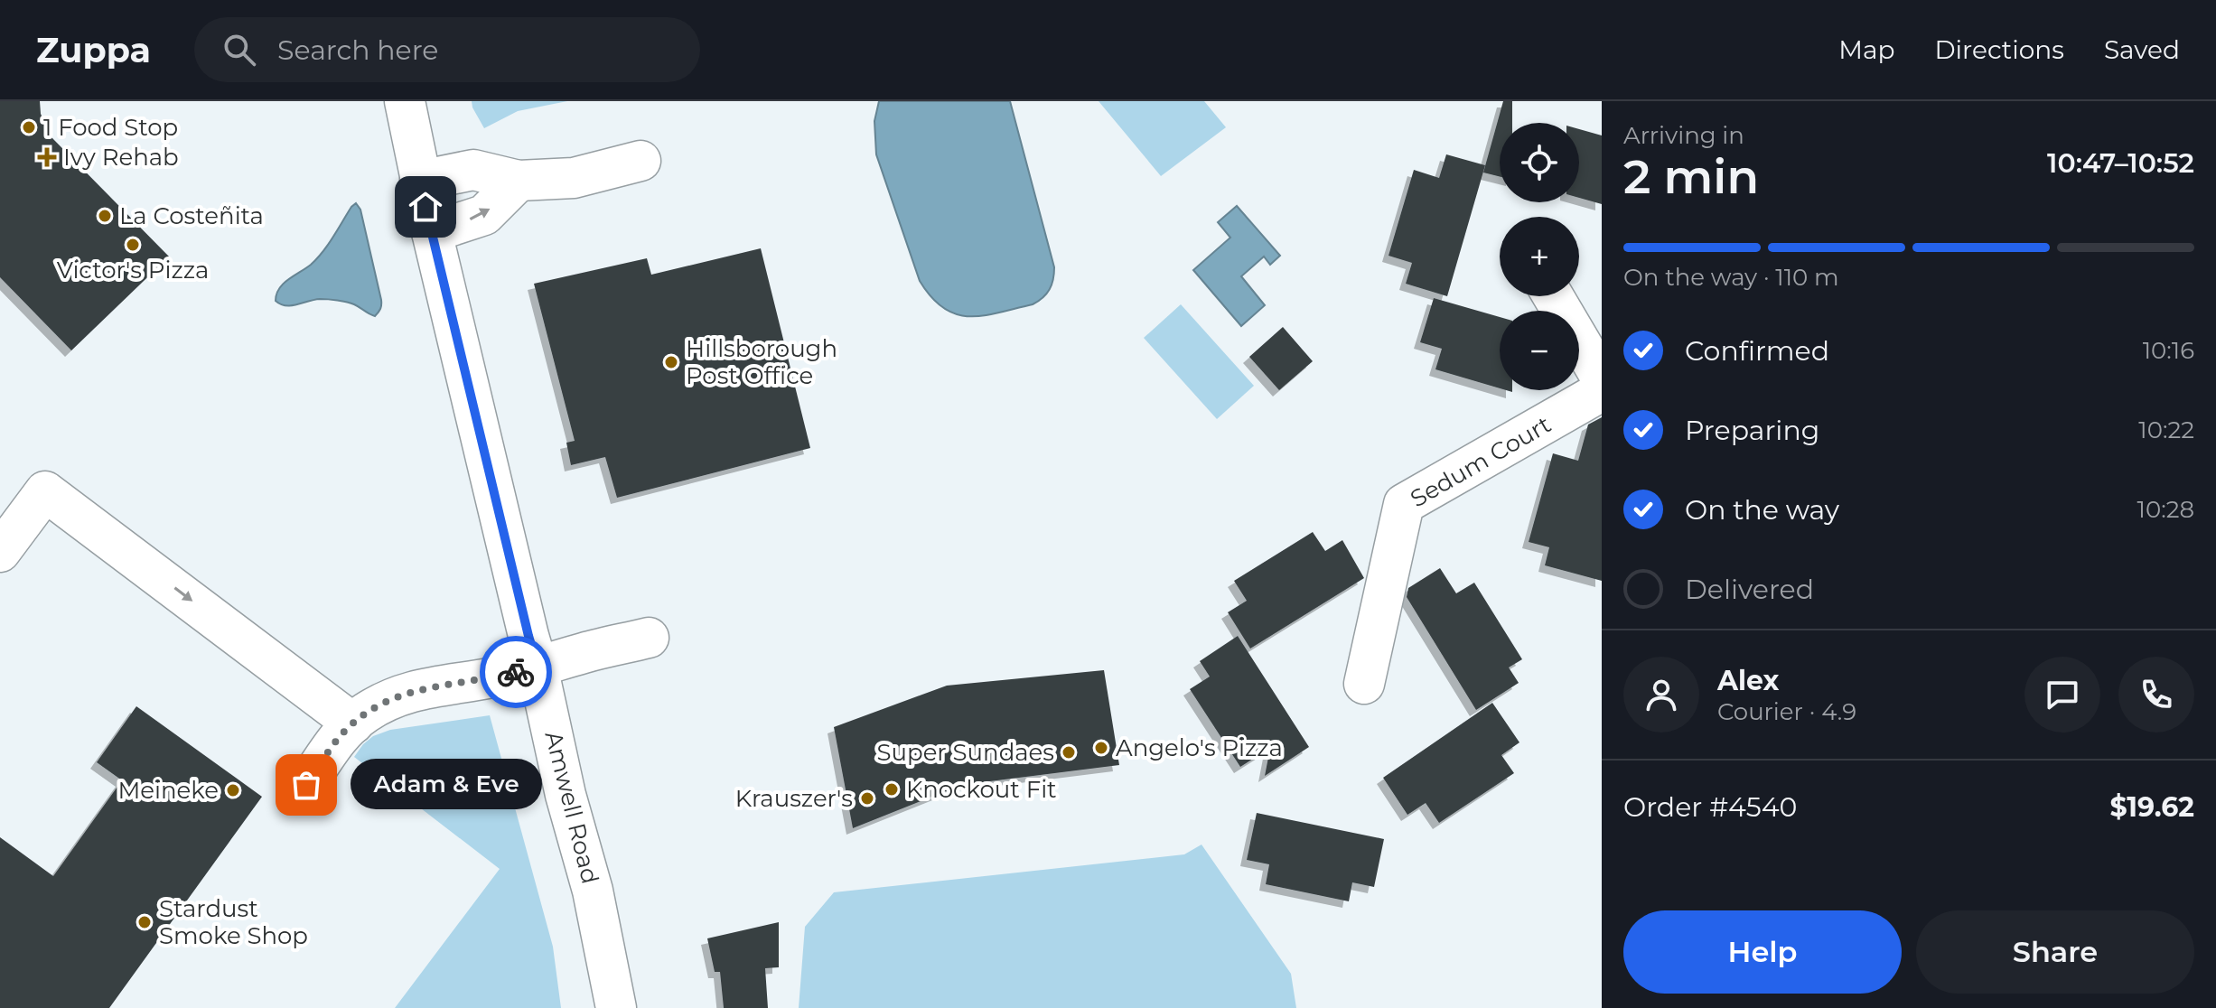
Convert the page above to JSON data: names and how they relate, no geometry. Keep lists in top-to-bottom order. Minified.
{"streets":{"main road":["Sedum Court","Amwell Road"]},"places":{"other":["1 Food Stop","La Costeñita","Victor's Pizza","Hillsborough Post Office","Angelo's Pizza","Super Sundaes","Adam & Eve","Knockout Fit","Meineke","Krauszer's","Stardust Smoke Shop"],"health":["Ivy Rehab"]},"page":{"header":"Zuppa","search":"Search here","nav":["Map","Directions","Saved"],"heading":["2 min","Arriving in","10:47–10:52"],"panel":["Alex","Courier · 4.9","Order #4540","$19.62"],"map_buttons":["+","−"],"bar":"On the way · 110 m","list":[["Confirmed","10:16"],["Preparing","10:22"],["On the way","10:28"],"Delivered"],"bubble":"Adam & Eve","buttons":["Help","Share"]}}
